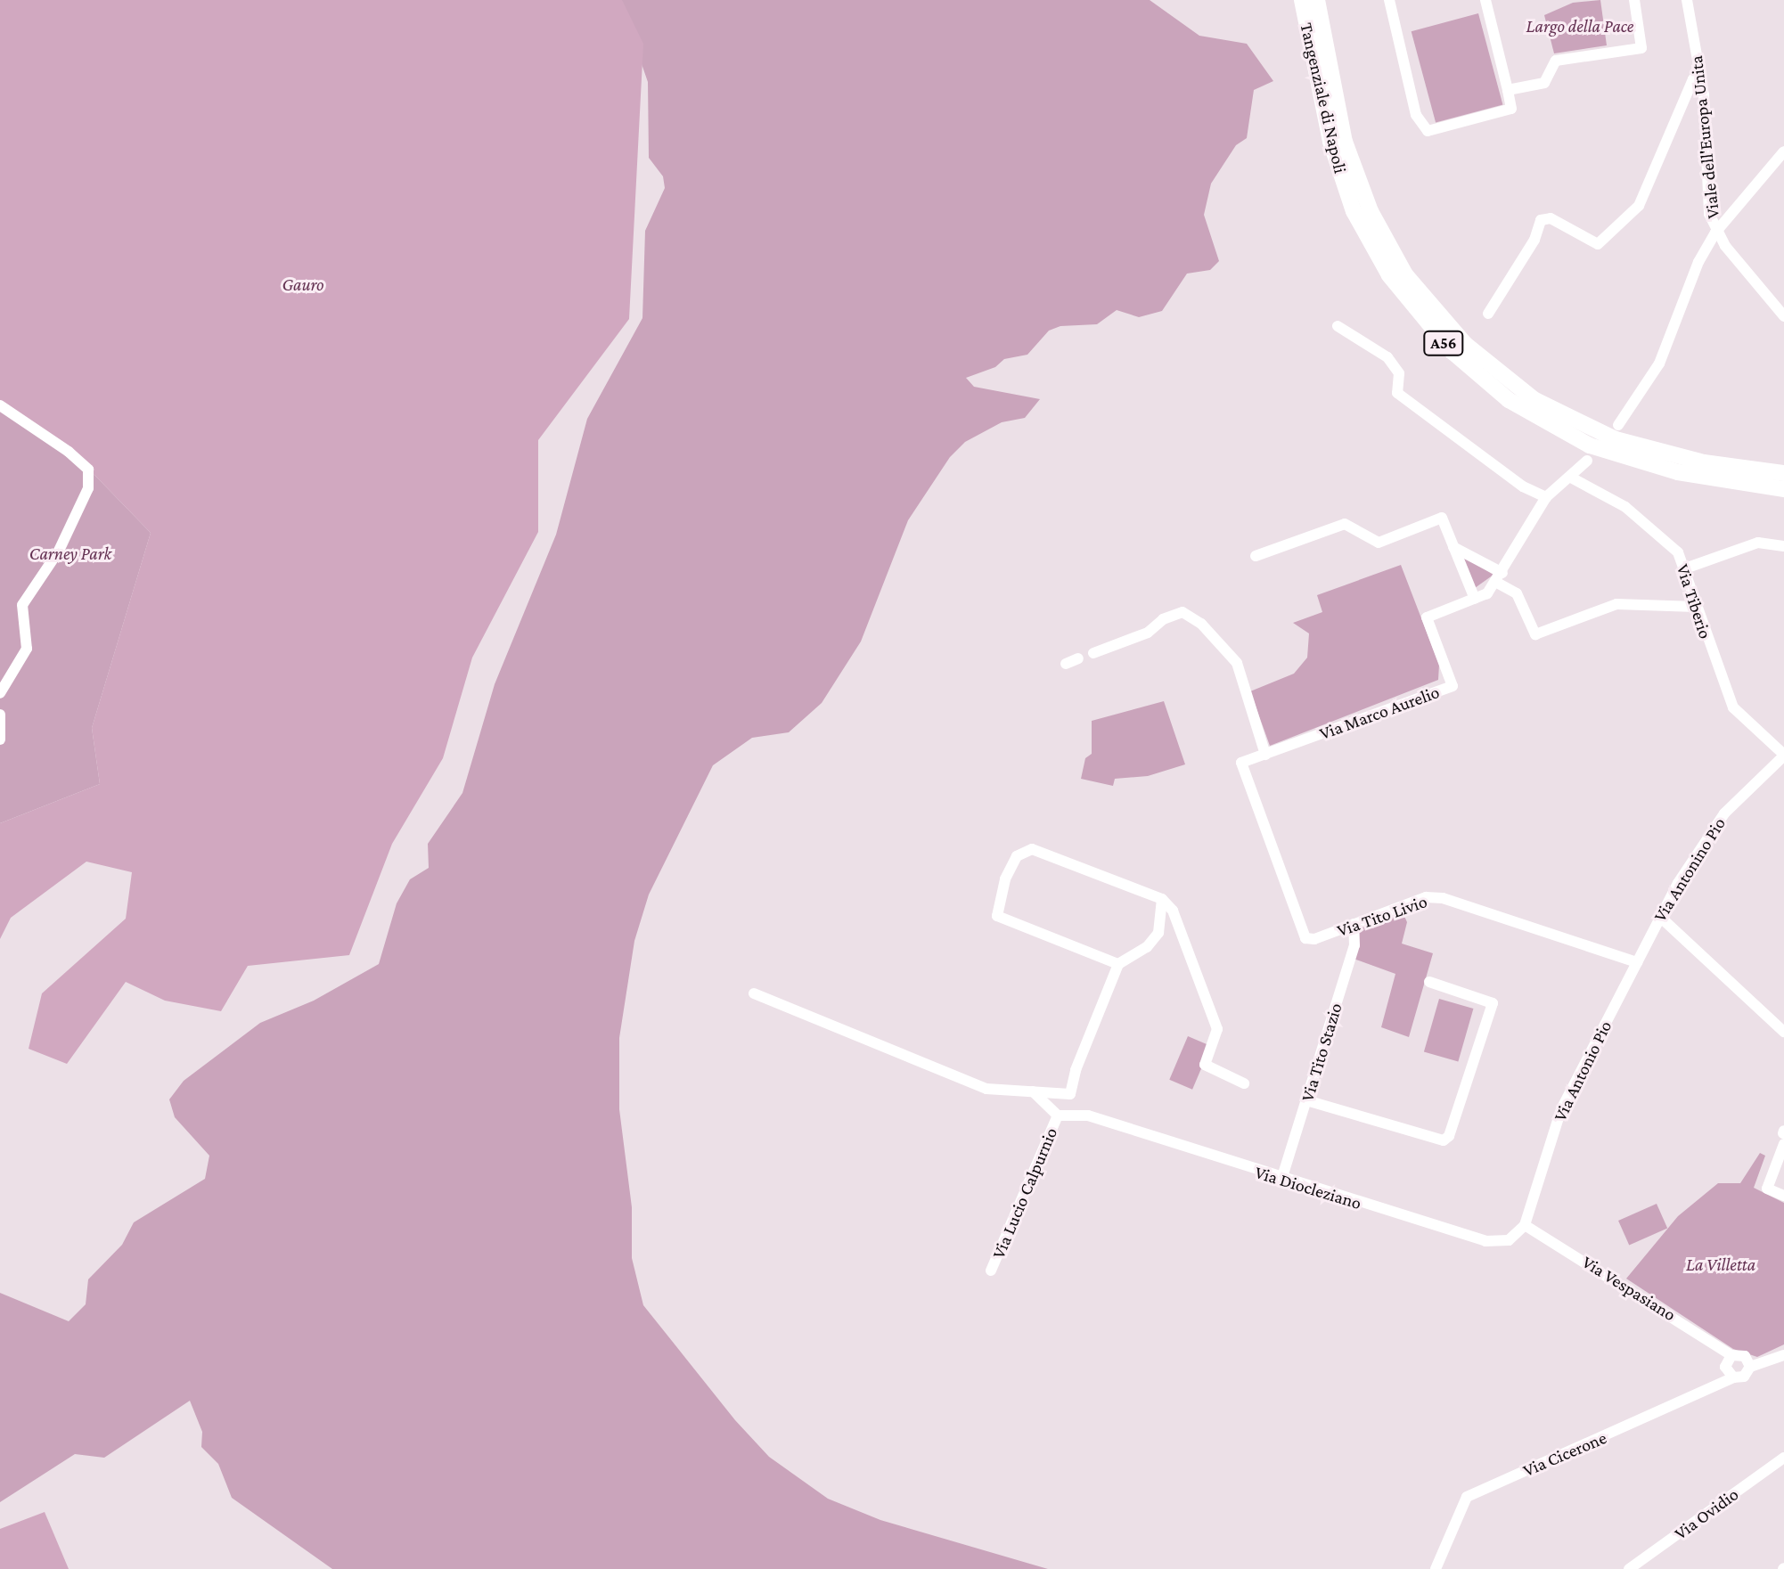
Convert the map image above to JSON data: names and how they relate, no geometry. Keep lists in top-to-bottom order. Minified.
{"streets":{"highway":["Tangenziale di Napoli","A56"],"street":["Viale dell'Europa Unita","Via Tiberio","Via Marco Aurelio","Via Antonino Pio","Via Tito Livio","Via Tito Stazio","Via Antonio Pio","Via Diocleziano","Via Lucio Calpurnio","Via Vespasiano","Via Cicerone","Via Ovidio"]},"crossings":[["Via Tiberio","Via Marco Aurelio"],["Via Tiberio","Via Antonino Pio"],["Via Marco Aurelio","Via Tito Livio"],["Via Antonino Pio","Via Tito Livio"],["Via Antonino Pio","Via Antonio Pio"],["Via Tito Livio","Via Tito Stazio"],["Via Tito Livio","Via Antonio Pio"],["Via Tito Stazio","Via Diocleziano"],["Via Antonio Pio","Via Diocleziano"],["Via Antonio Pio","Via Vespasiano"],["Via Diocleziano","Via Lucio Calpurnio"],["Via Diocleziano","Via Vespasiano"],["Via Vespasiano","Via Cicerone"]],"parks":["Largo della Pace","Gauro","Carney Park","La Villetta"]}
